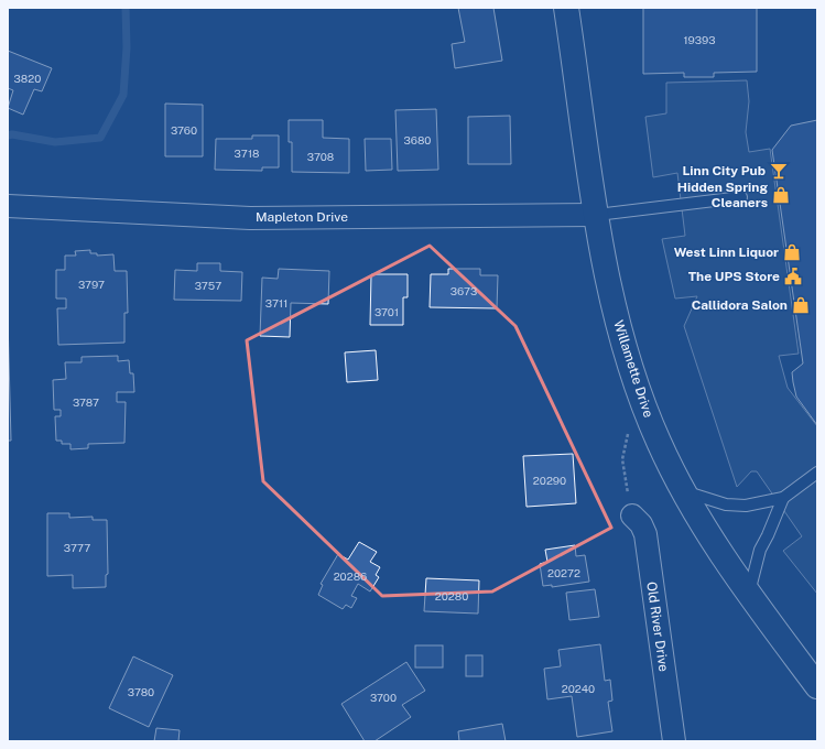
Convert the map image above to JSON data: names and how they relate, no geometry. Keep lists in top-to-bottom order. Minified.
{"streets":{"main road":["Willamette Drive"],"street":["Mapleton Drive","Old River Drive"]},"crossings":[["Mapleton Drive","Willamette Drive"]],"places":{"bar":["Linn City Pub"],"shop":["Hidden Spring Cleaners","West Linn Liquor","Callidora Salon"],"public building":["The UPS Store"]},"house_numbers":["19393","3820","3760","3680","3718","3708","3797","3757","3673","3711","3701","3787","20290","3777","20272","20286","20280","20240","3780","3700"]}
